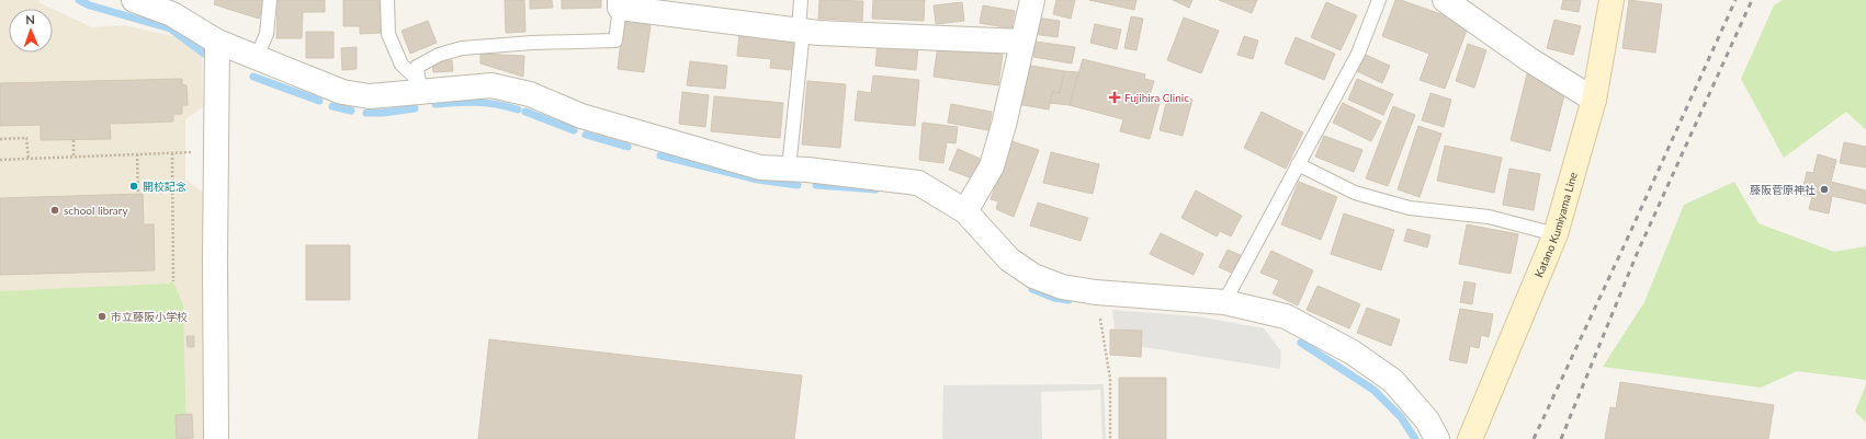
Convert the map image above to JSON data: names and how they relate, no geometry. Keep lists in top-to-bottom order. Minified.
{"streets":{"main road":["Katano Kumiyama Line"]},"places":{"health":["Fujihira Clinic"],"other":["開校記念","藤阪菅原神社","school library","市立藤阪小学校"]},"north":"top"}
